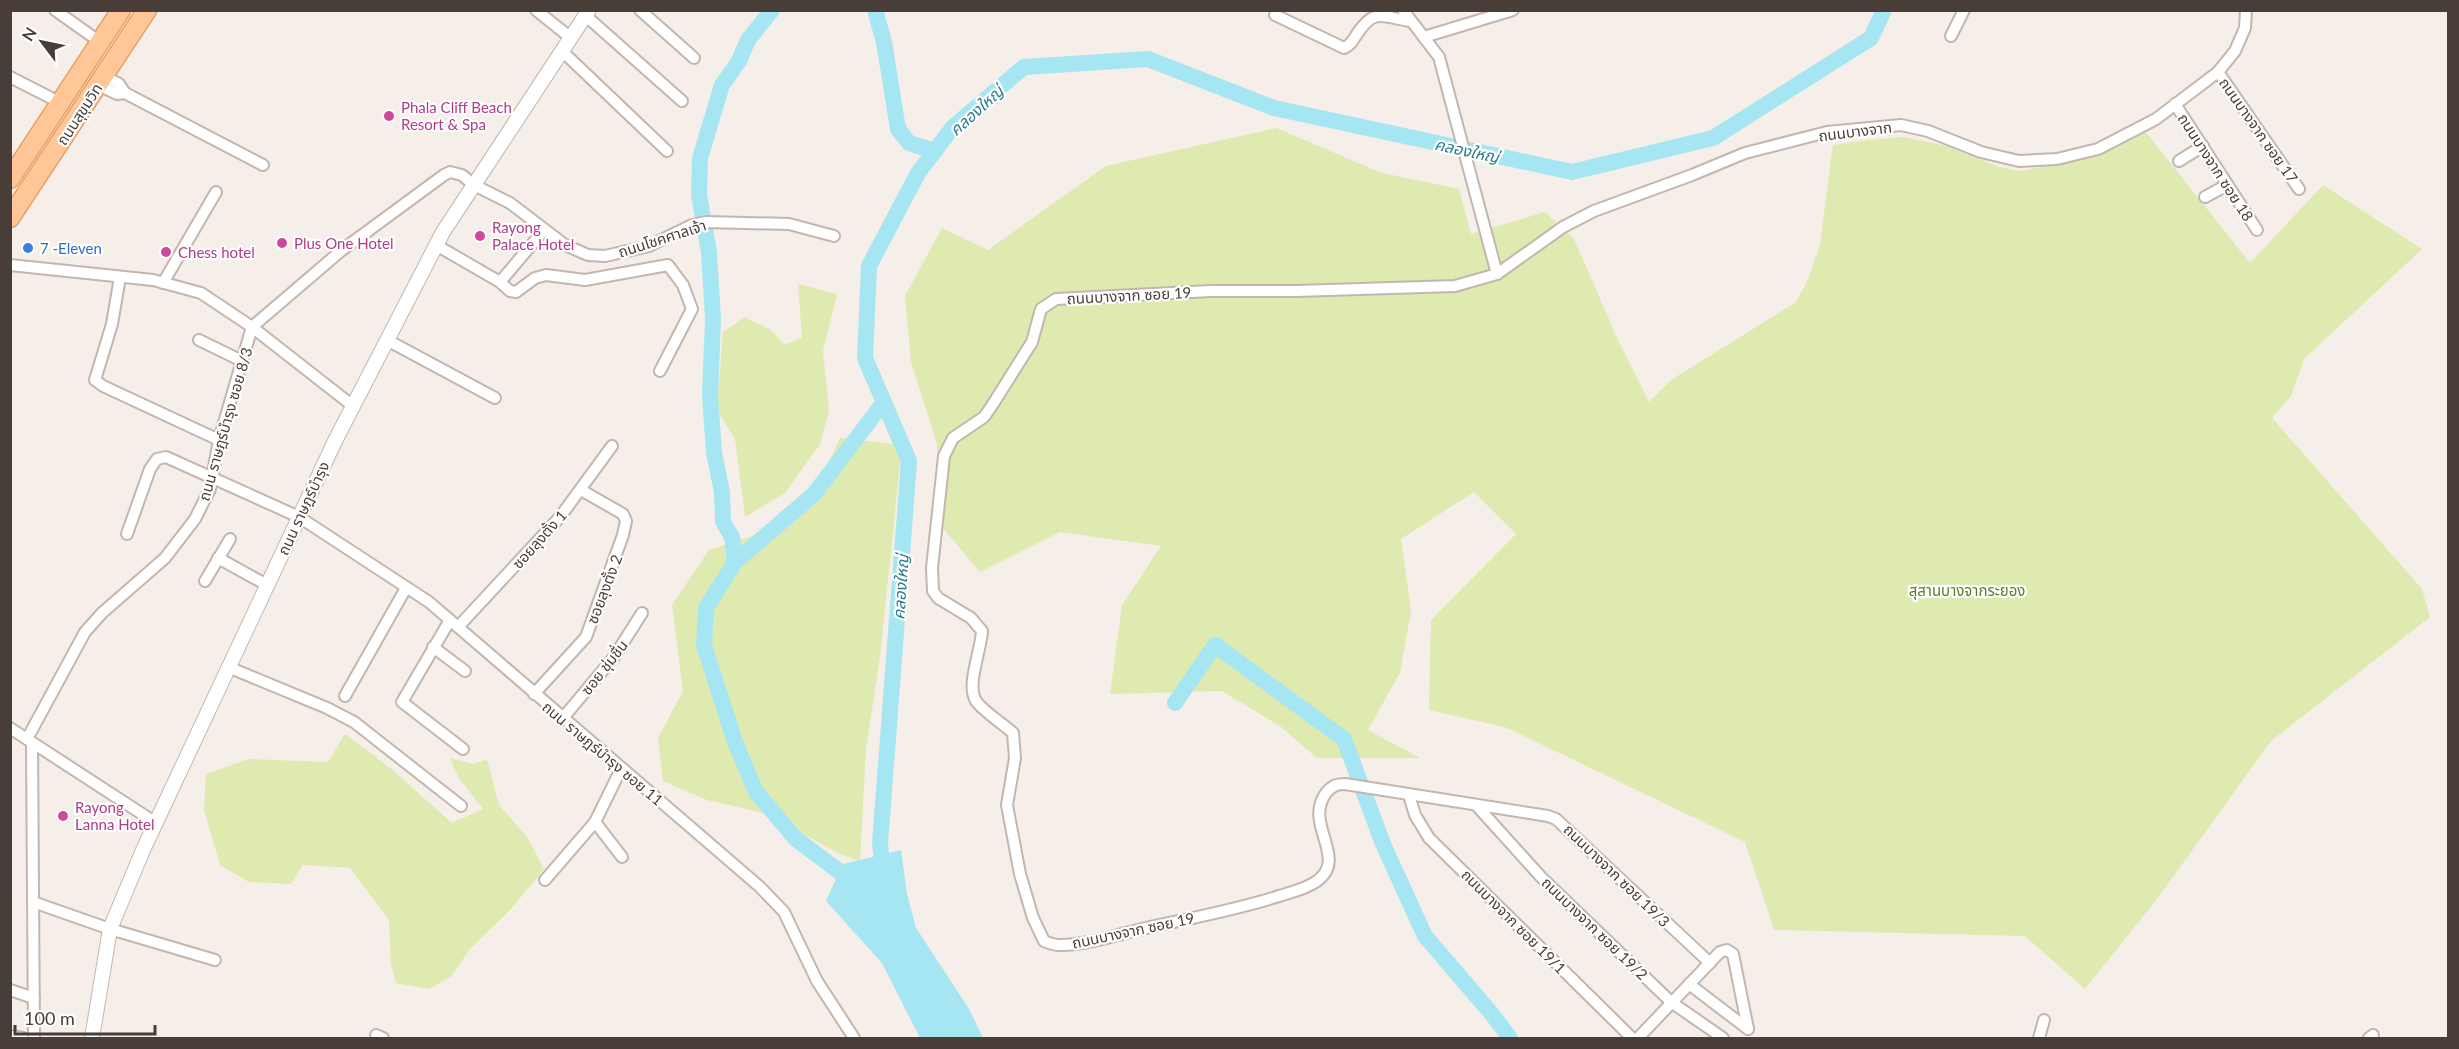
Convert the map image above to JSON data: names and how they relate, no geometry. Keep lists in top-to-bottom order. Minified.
{"streets":{"main road":["ถนนสุขุมวิท"],"street":["ถนนบางจาก ซอย 17","ถนนบางจาก","ถนนบางจาก ซอย 18","ถนนโชคศาลเจ้า","ถนนบางจาก ซอย 19","ถนน ราษฎร์บำรุง ซอย 8/3","ถนน ราษฎร์บำรุง","ซอยลุงตั้ง 1","ซอยลุงตั้ง 2","ซอย ชุ่มชื่น","ถนน ราษฎร์บำรุง ซอย 11","ถนนบางจาก ซอย 19/3","ถนนบางจาก ซอย 19/1","ถนนบางจาก ซอย 19/2"]},"crossings":[["ถนนบางจาก ซอย 17","ถนนบางจาก"],["ถนนบางจาก","ถนนบางจาก ซอย 18"],["ถนนบางจาก","ถนนบางจาก ซอย 19"],["ถนนโชคศาลเจ้า","ถนน ราษฎร์บำรุง ซอย 8/3"],["ถนนโชคศาลเจ้า","ถนน ราษฎร์บำรุง"],["ถนนบางจาก ซอย 19","ถนนบางจาก ซอย 19/3"],["ถนนบางจาก ซอย 19","ถนนบางจาก ซอย 19/1"],["ถนนบางจาก ซอย 19","ถนนบางจาก ซอย 19/2"],["ถนน ราษฎร์บำรุง ซอย 8/3","ถนน ราษฎร์บำรุง"],["ถนน ราษฎร์บำรุง ซอย 8/3","ถนน ราษฎร์บำรุง ซอย 11"],["ถนน ราษฎร์บำรุง","ถนน ราษฎร์บำรุง ซอย 11"],["ซอยลุงตั้ง 1","ซอยลุงตั้ง 2"],["ซอยลุงตั้ง 1","ถนน ราษฎร์บำรุง ซอย 11"],["ซอยลุงตั้ง 2","ถนน ราษฎร์บำรุง ซอย 11"],["ซอย ชุ่มชื่น","ถนน ราษฎร์บำรุง ซอย 11"],["ถนนบางจาก ซอย 19/3","ถนนบางจาก ซอย 19/2"]],"water":["คลองใหญ่"],"parks":["สุสานบางจากระยอง"],"places":["Phala Cliff Beach Resort & Spa","Rayong Palace Hotel","Plus One Hotel","7 -Eleven","Chess hotel","Rayong Lanna Hotel"],"scale_bar":"100 m","north":"top left"}
